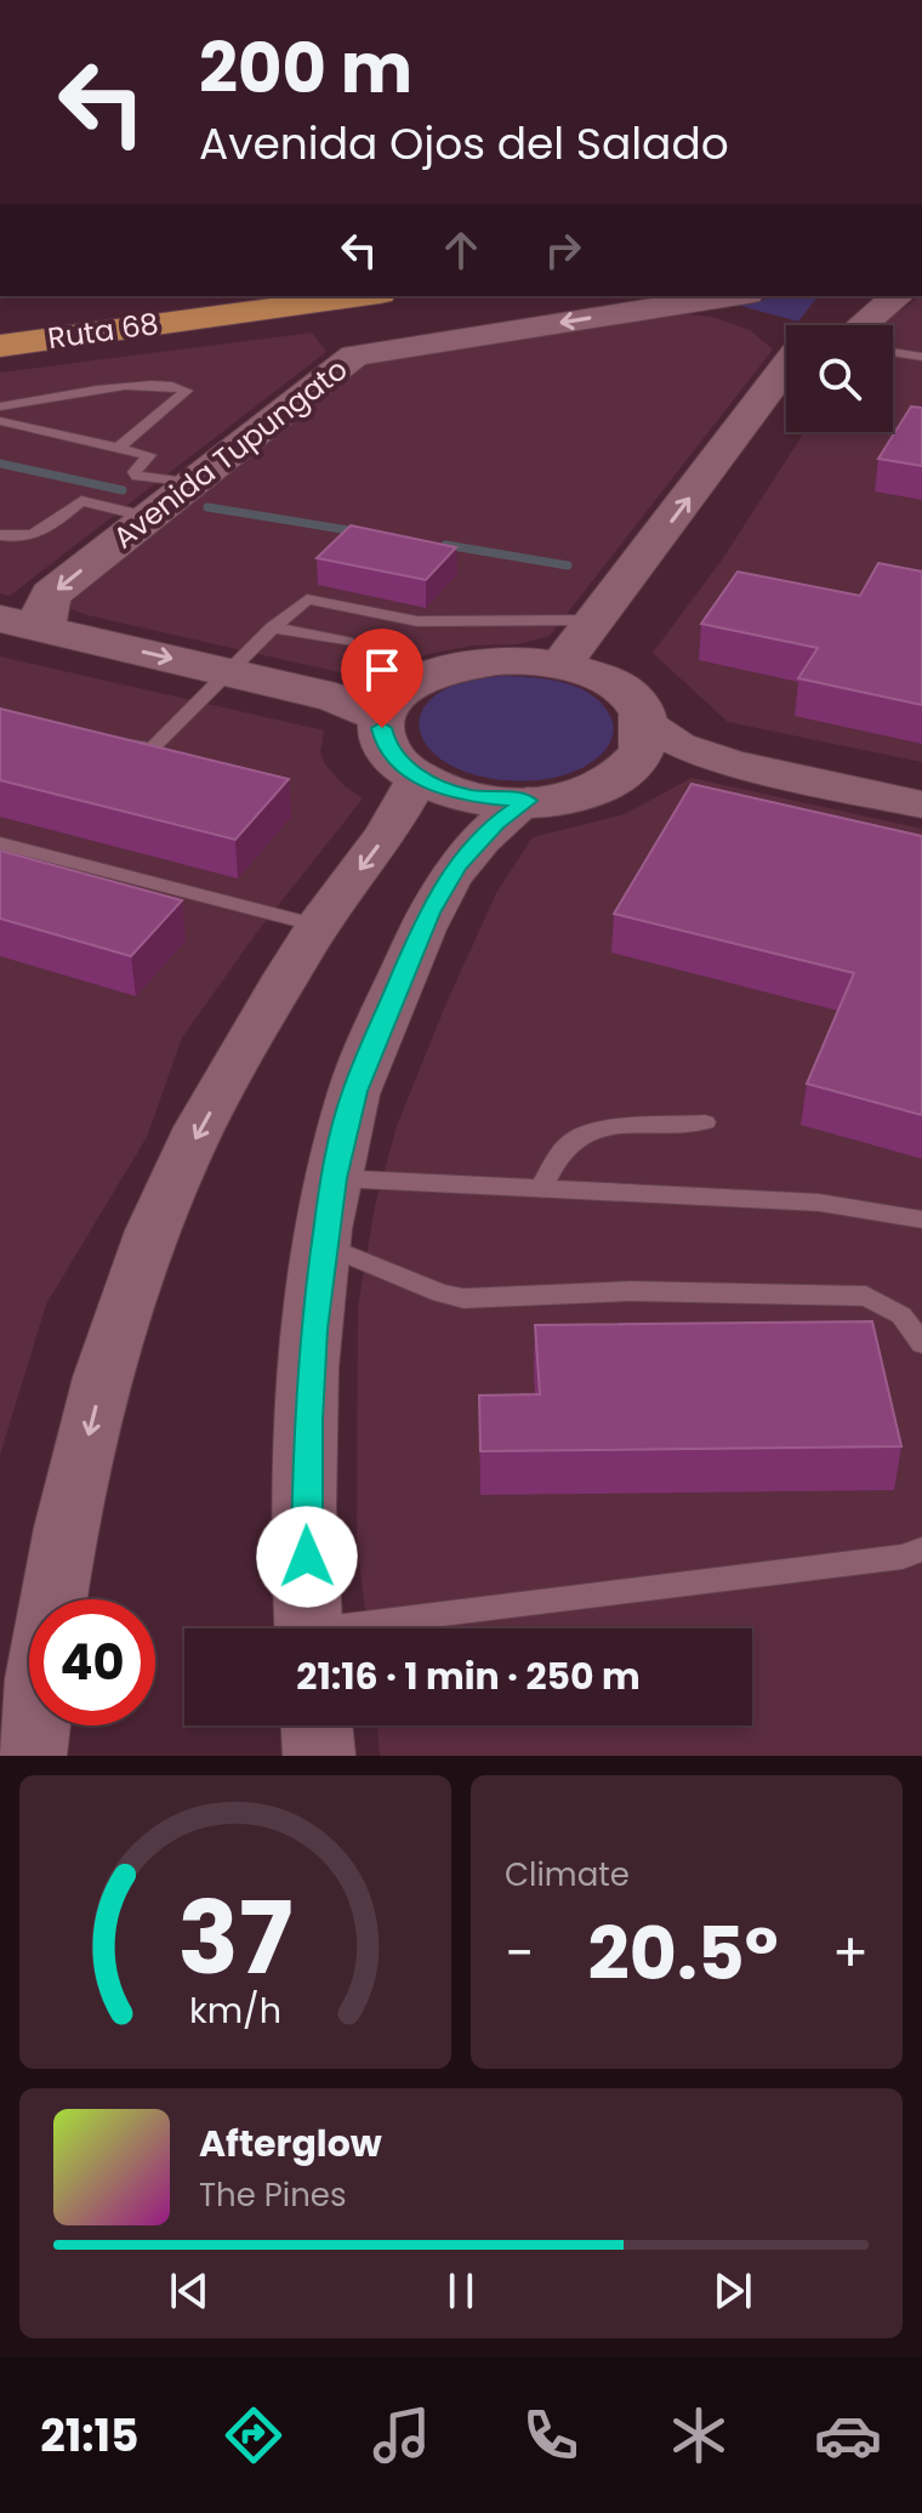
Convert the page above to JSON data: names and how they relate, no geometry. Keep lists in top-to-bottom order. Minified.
{"streets":{"highway":["Ruta 68"],"main road":["Avenida Tupungato"]},"page":{"turn":["200 m","Avenida Ojos del Salado"],"limit":"40","trip":"21:16 · 1 min · 250 m","tile":"Climate","heat":["−","20.5°","+"],"song":["Afterglow","The Pines"],"tabs":"21:15","gauge":["37","km/h"]}}
